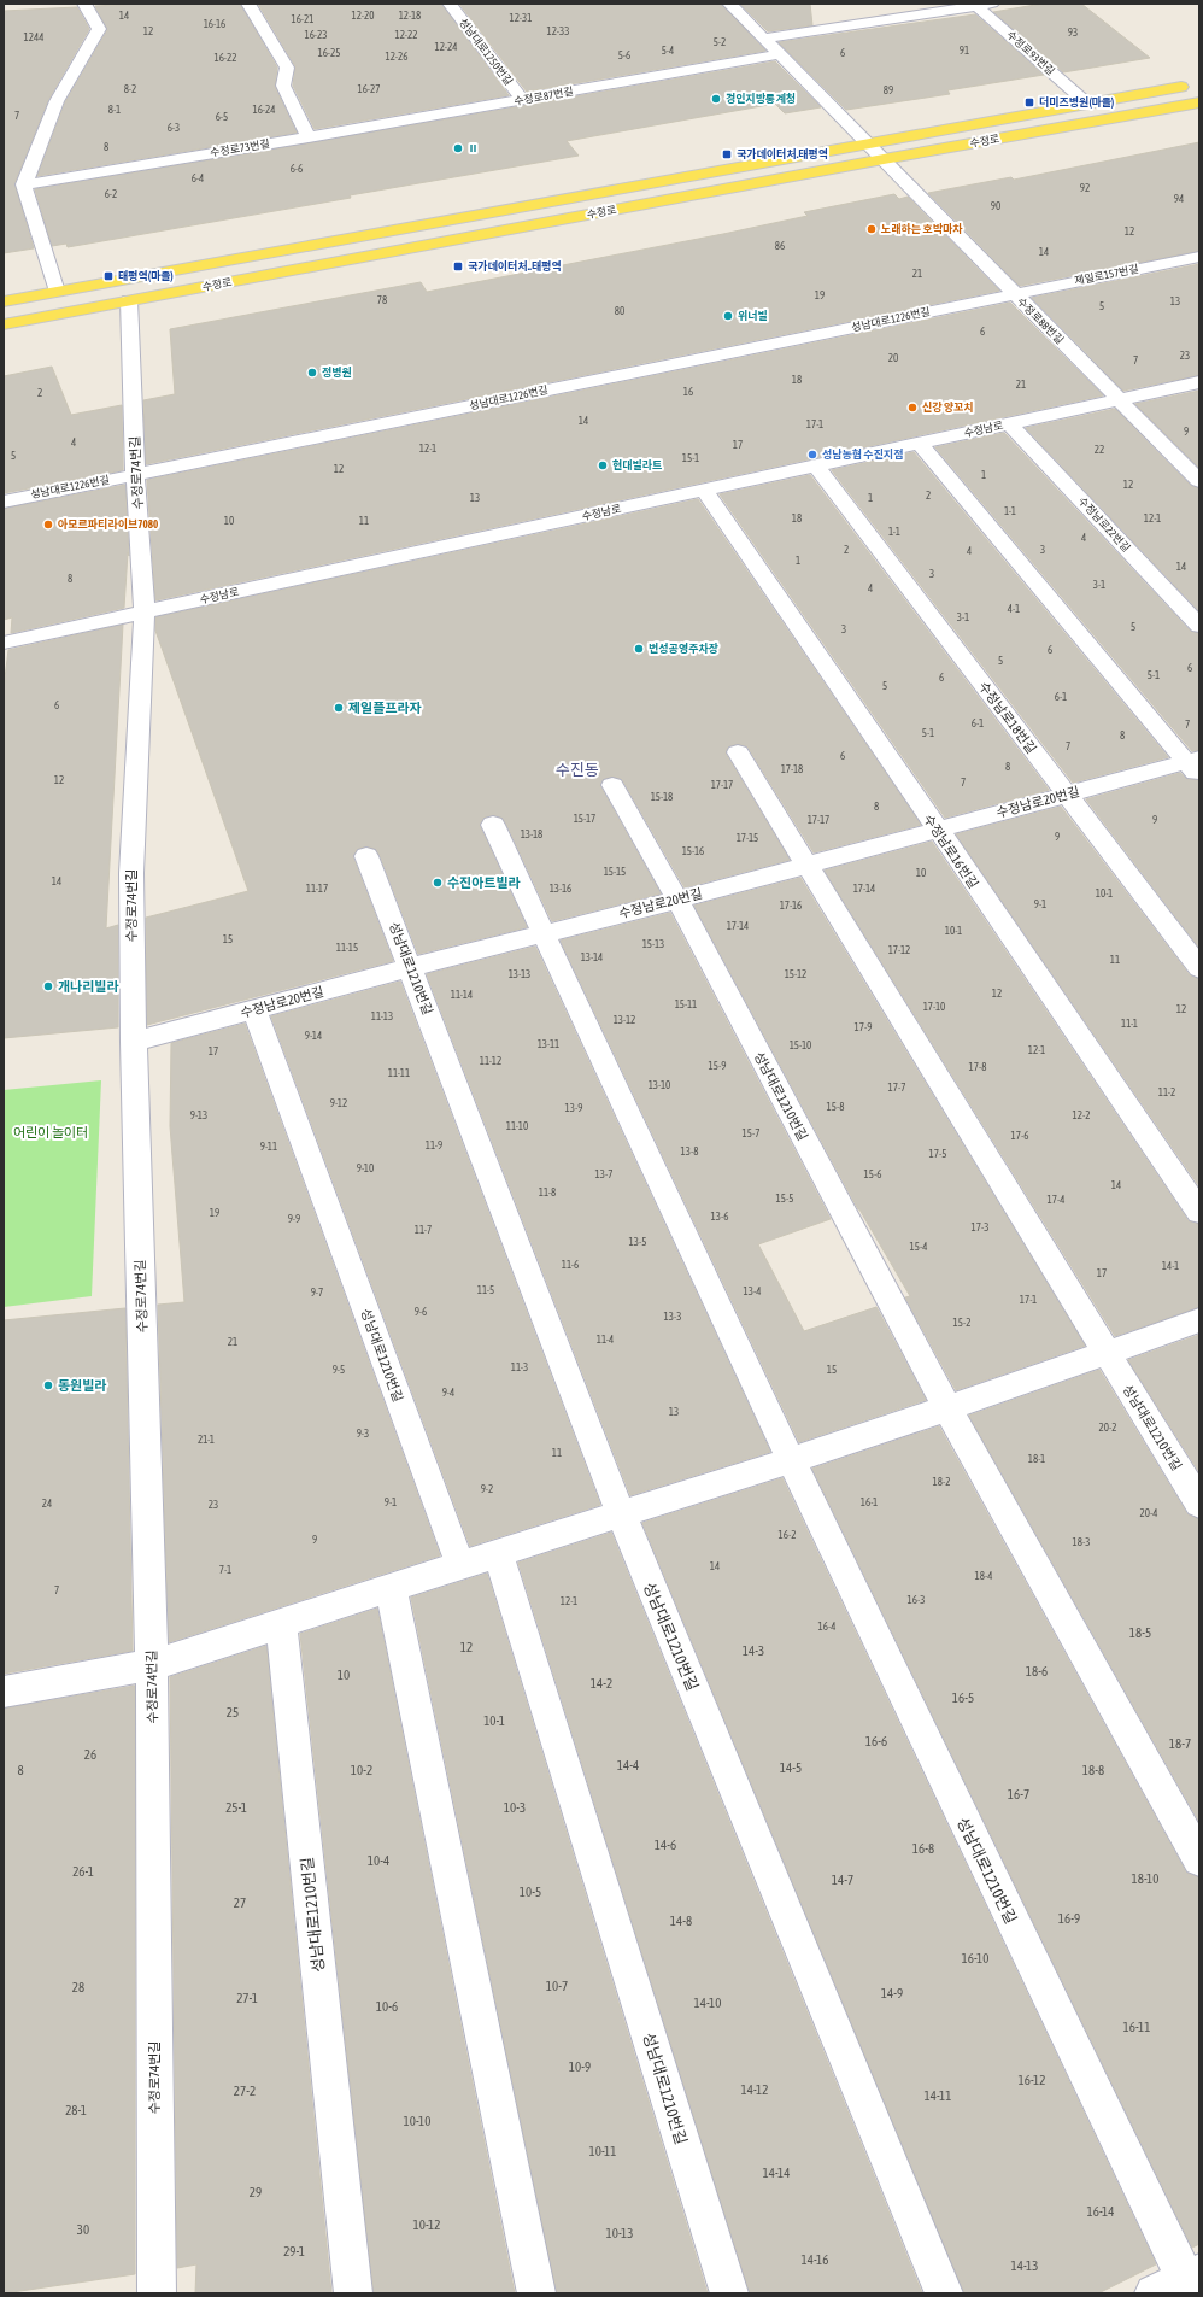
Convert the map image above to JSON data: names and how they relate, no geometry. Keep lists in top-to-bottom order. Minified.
{"streets":{"main road":["수정로"],"street":["성남대로1250번길","수정로93번길","수정로87번길","수정로73번길","제일로157번길","성남대로1226번길","수정로88번길","수정남로","수정로74번길","수정남로22번길","수정남로18번길","수정남로20번길","수정남로16번길","성남대로1210번길"]},"crossings":[["성남대로1250번길","수정로87번길"],["수정로93번길","수정로"],["수정로87번길","수정로73번길"],["수정로","수정로88번길"],["수정로","수정로74번길"],["제일로157번길","성남대로1226번길"],["제일로157번길","수정로88번길"],["성남대로1226번길","수정로88번길"],["성남대로1226번길","수정로74번길"],["수정로88번길","수정남로"],["수정남로","수정로74번길"],["수정남로","수정남로22번길"],["수정남로","수정남로18번길"],["수정남로","수정남로20번길"],["수정남로","수정남로16번길"],["수정로74번길","수정남로20번길"],["수정남로18번길","수정남로20번길"],["수정남로20번길","수정남로16번길"],["수정남로20번길","성남대로1210번길"]],"districts":["수진동"],"parks":["어린이 놀이터"],"places":{"other":["경인지방통계청","Ⅱ","노래하는 호박마차","위너빌","정병원","신강 양꼬치","성남농협 수진지점","현대빌라트","아모르파티라이브7080","번성공영주차장","제일플프라자","수진아트빌라","개나리빌라","동원빌라"],"transit":["더미즈병원(마을)","국가데이터처.태평역","국가데이터처..태평역","태평역(마을)"]},"house_numbers":["14","12-20","12-18","12-31","16-21","16-16","12","12-33","93","16-23","12-22","1244","5-2","12-24","5-4","91","16-25","6","5-6","12-26","16-22","8-2","16-27","89","8-1","16-24","7","6-5","6-3","8","6-6","6-4","92","6-2","94","90","12","86","14","21","19","78","13","5","80","6","23","20","7","18","21","16","2","14","17-1","9","4","17","12-1","22","5","15-1","12","1","12","2","13","1","1-1","18","12-1","10","11","1-1","4","2","3","4","1","14","3","8","3-1","4","4-1","3-1","5","3","6","5","6","5-1","6","5","6-1","6","6-1","7","5-1","8","7","6","8","17-18","12","7","17-17","15-18","8","15-17","17-17","9","13-18","9","17-15","15-16","15-15","10","14","11-17","13-16","17-14","10-1","9-1","17-16","17-14","10-1","15","15-13","11-15","17-12","13-14","11","13-13","15-12","12","11-14","15-11","17-10","12","11-13","13-12","11-1","17-9","9-14","13-11","15-10","12-1","17","11-12","15-9","17-8","11-11","13-10","17-7","11-2","9-12","15-8","13-9","9-13","12-2","11-10","15-7","17-6","11-9","9-11","13-8","17-5","9-10","13-7","15-6","14","11-8","15-5","17-4","19","13-6","9-9","17-3","11-7","13-5","15-4","11-6","14-1","17","11-5","13-4","9-7","17-1","9-6","13-3","15-2","11-4","21","11-3","9-5","15","9-4","13","20-2","9-3","21-1","11","18-1","18-2","9-2","9-1","16-1","24","23","20-4","16-2","9","18-3","14","7-1","18-4","7","16-3","12-1","16-4","18-5","12","14-3","18-6","10","14-2","16-5","25","10-1","16-6","18-7","26","14-4","14-5","8","10-2","18-8","16-7","25-1","10-3","14-6","16-8","10-4","26-1","18-10","14-7","10-5","27","16-9","14-8","16-10","10-7","28","14-9","27-1","14-10","10-6","16-11","10-9","16-12","14-12","27-2","14-11","28-1","10-10","10-11","14-14","29","16-14","10-12","30","10-13","29-1","14-16","14-13"]}
